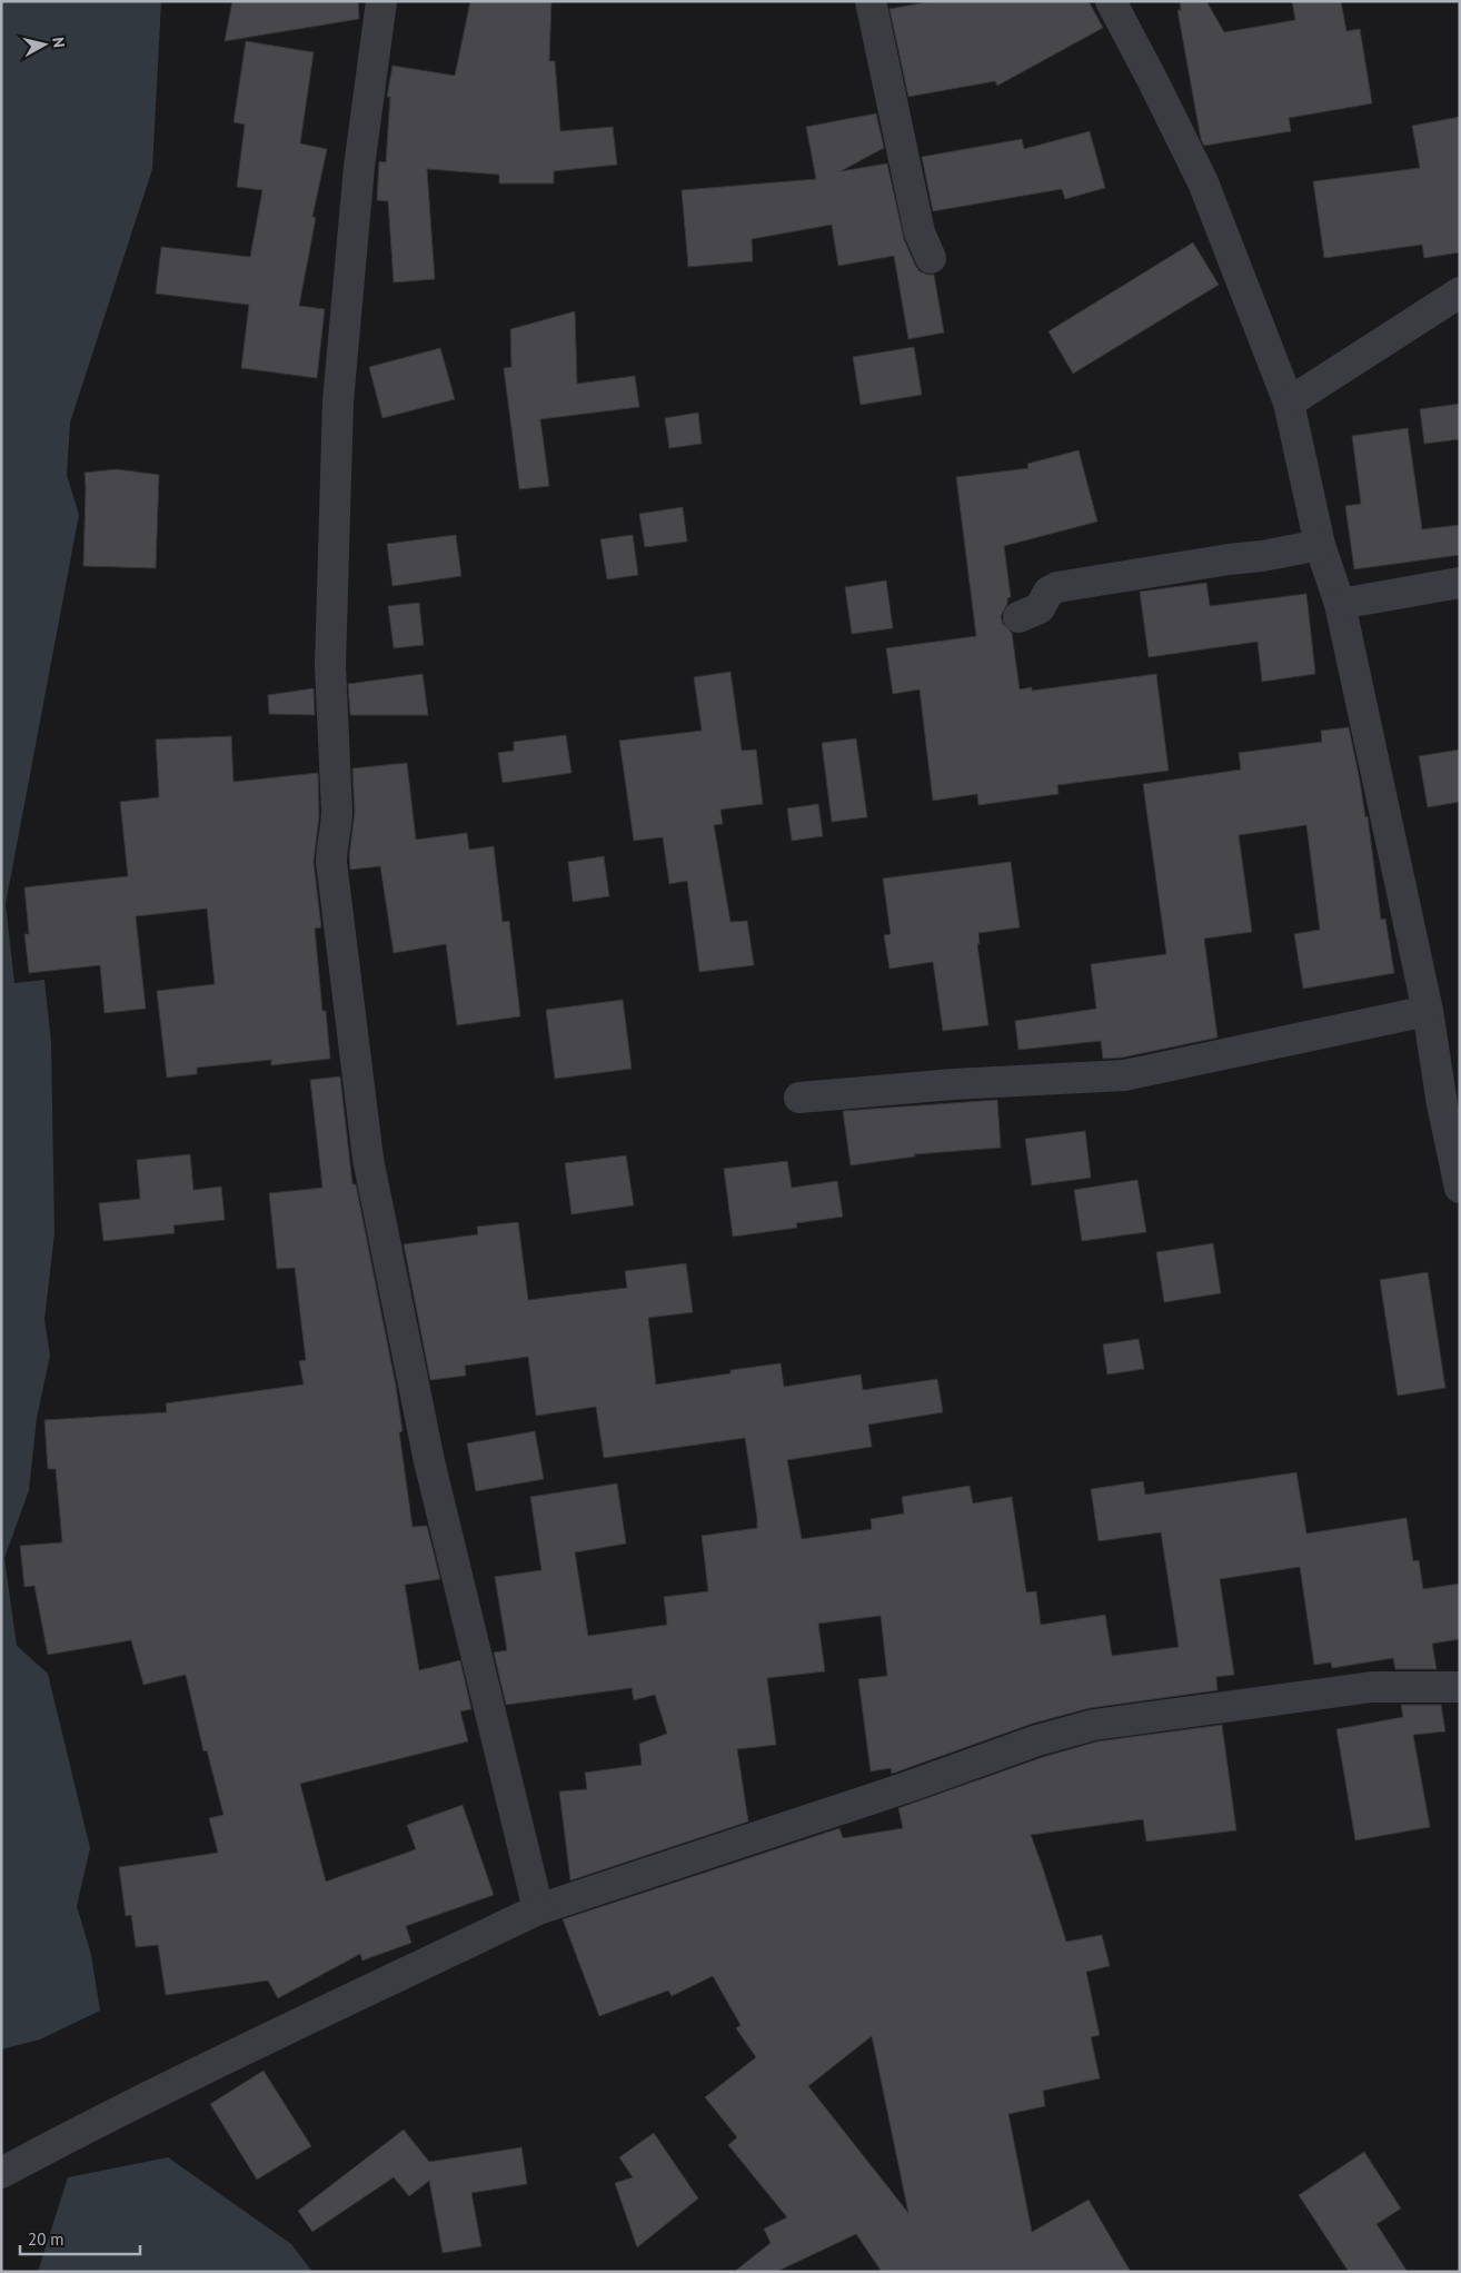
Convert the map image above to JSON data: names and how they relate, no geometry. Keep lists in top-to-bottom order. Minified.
{"scale_bar":"20 m","north":"right"}
